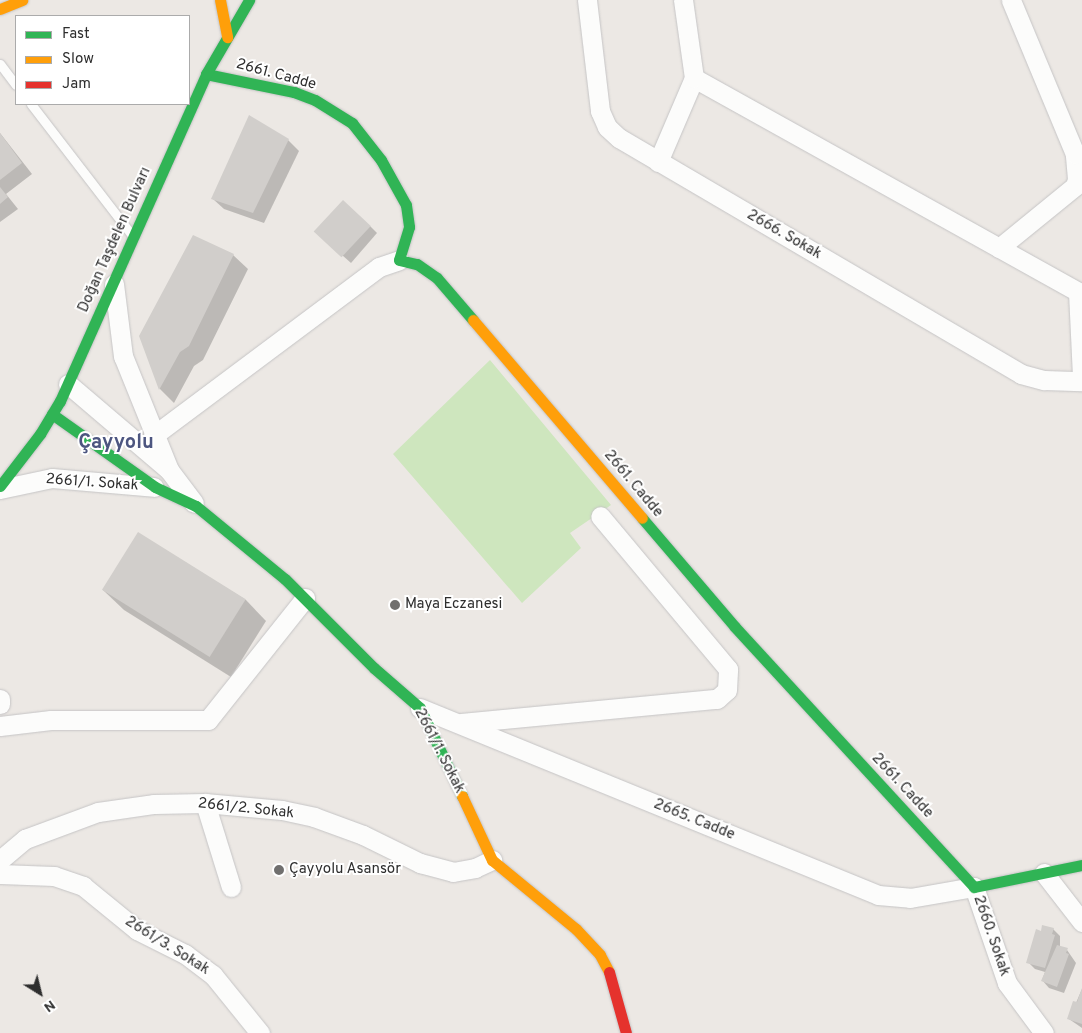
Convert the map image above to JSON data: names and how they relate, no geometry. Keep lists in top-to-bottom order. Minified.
{"streets":{"street":["2661. Cadde","2666. Sokak","Doğan Taşdelen Bulvarı","2661/1. Sokak","2661/2. Sokak","2665. Cadde","2660. Sokak","2661/3. Sokak"]},"crossings":[["2661. Cadde","Doğan Taşdelen Bulvarı"],["2661. Cadde","2665. Cadde"],["2661. Cadde","2660. Sokak"],["Doğan Taşdelen Bulvarı","2661/1. Sokak"],["2661/1. Sokak","2661/2. Sokak"],["2661/1. Sokak","2665. Cadde"],["2665. Cadde","2660. Sokak"]],"districts":["Çayyolu"],"places":["Maya Eczanesi","Çayyolu Asansör"],"legend":["Fast","Slow","Jam"],"north":"bottom right"}
